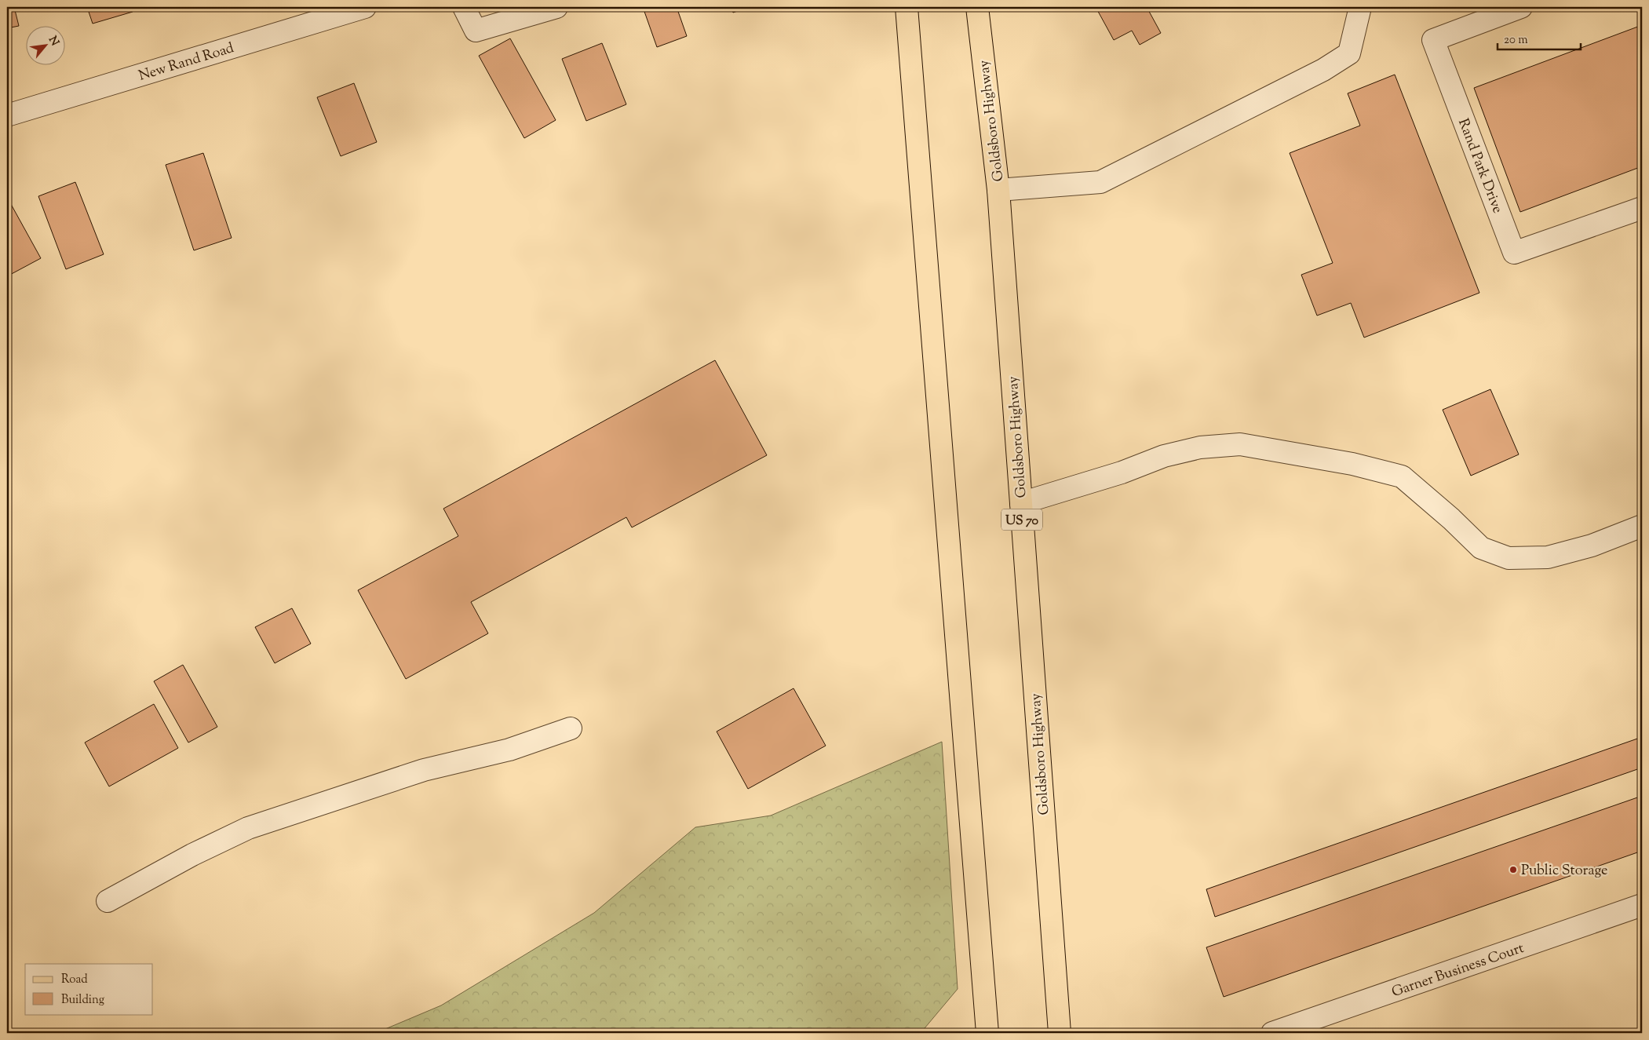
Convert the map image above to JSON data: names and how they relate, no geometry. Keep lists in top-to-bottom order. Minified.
{"streets":{"main road":["Goldsboro Highway","US 70"],"street":["New Rand Road","Rand Park Drive","Garner Business Court"]},"places":["Public Storage"],"legend":["Road","Building"],"scale_bar":"20 m","north":"top right"}
